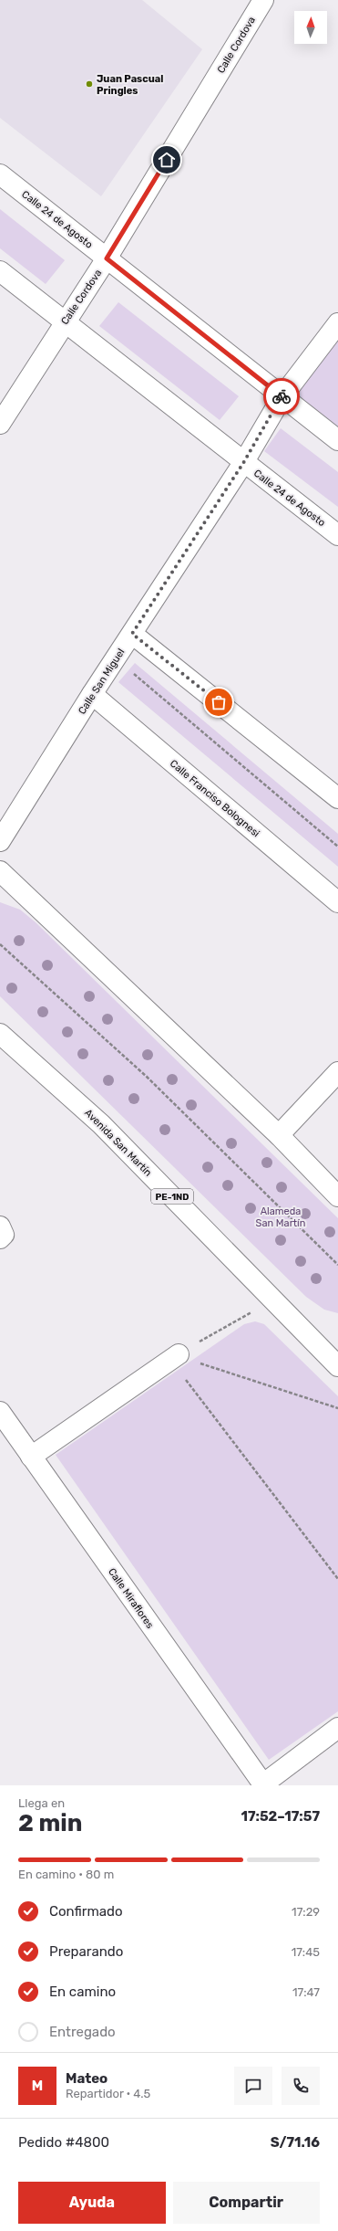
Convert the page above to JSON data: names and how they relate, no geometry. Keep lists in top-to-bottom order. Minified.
{"streets":{"street":["Calle Cordova","Calle 24 de Agosto","Calle San Miguel","Calle Franciso Bolognesi","Avenida San Martín","PE-1ND","Calle Miraflores"]},"crossings":[["Calle Cordova","Calle 24 de Agosto"],["Calle 24 de Agosto","Calle San Miguel"],["Calle San Miguel","Calle Franciso Bolognesi"]],"parks":["Alameda San Martín"],"places":["Juan Pascual Pringles"],"north":"top","page":{"heading":["2 min","Llega en","17:52–17:57"],"panel":["Mateo","Repartidor · 4.5","Pedido #4800","S/71.16"],"bar":"En camino · 80 m","list":[["Confirmado","17:29"],["Preparando","17:45"],["En camino","17:47"],"Entregado"],"round":"M","buttons":["Ayuda","Compartir"]}}
